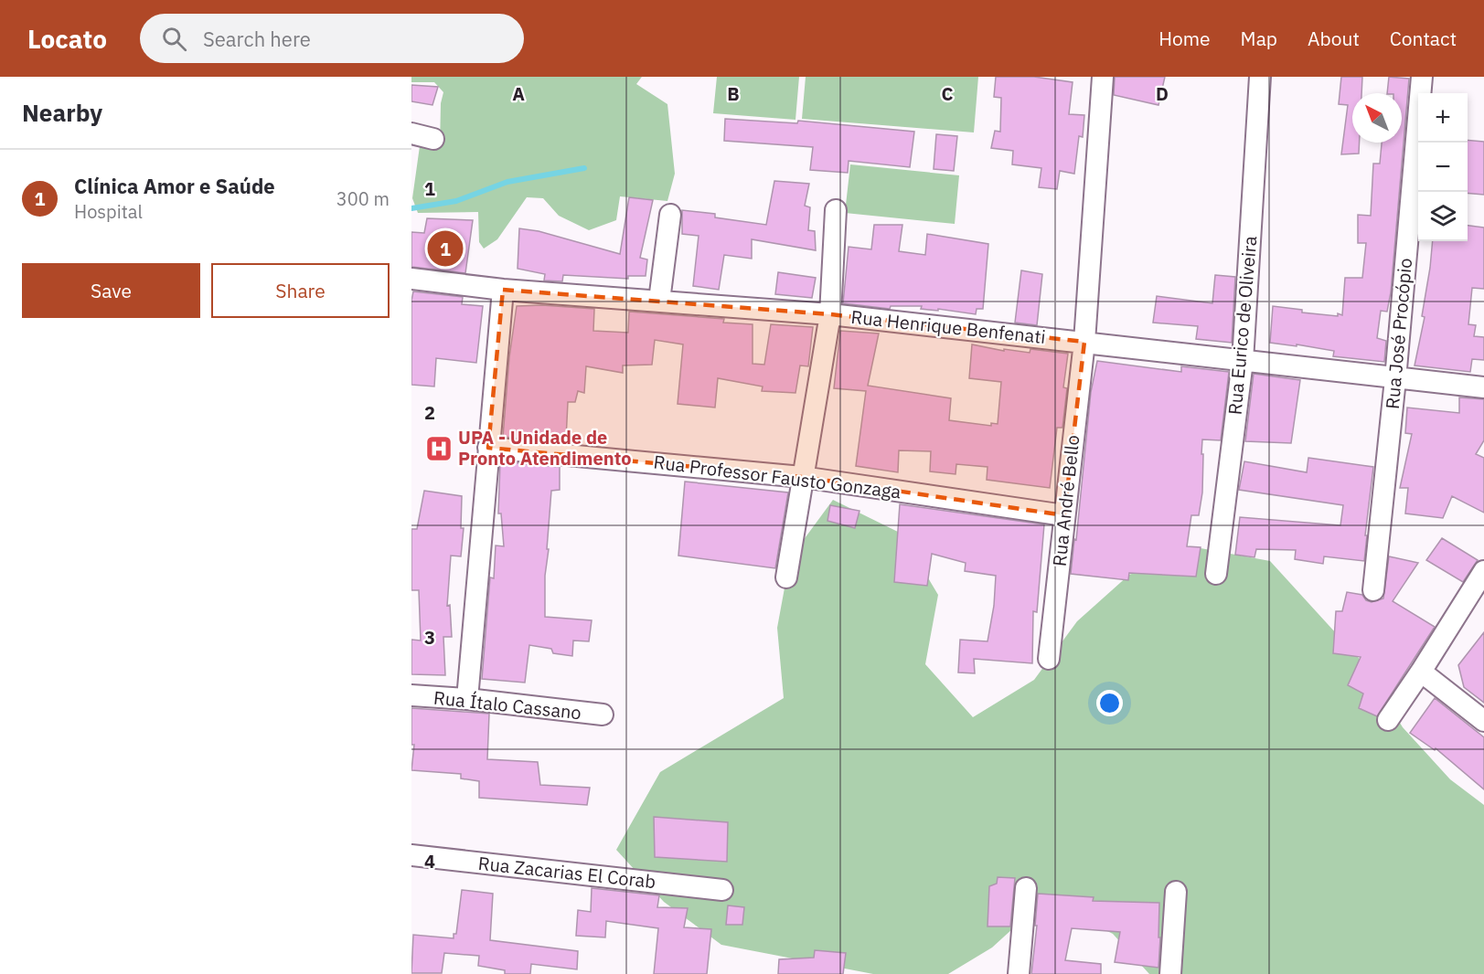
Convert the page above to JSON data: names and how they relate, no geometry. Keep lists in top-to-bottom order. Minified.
{"streets":{"street":["Rua Eurico de Oliveira","Rua Henrique Benfenati","Rua José Procópio","Rua Professor Fausto Gonzaga","Rua André Bello","Rua Ítalo Cassano","Rua Zacarias El Corab"]},"crossings":[["Rua Eurico de Oliveira","Rua Henrique Benfenati"],["Rua Henrique Benfenati","Rua José Procópio"],["Rua Henrique Benfenati","Rua André Bello"],["Rua Professor Fausto Gonzaga","Rua André Bello"]],"places":{"hospital":["UPA - Unidade de Pronto Atendimento"]},"north":"top left","page":{"header":"Locato","search":"Search here","nav":["Home","Map","About","Contact"],"heading":"Nearby","map_buttons":["+","−"],"list":[{"mark":"1","name":"Clínica Amor e Saúde","note":"Hospital","value":"300 m"}],"pins":"1","buttons":["Save","Share"]},"grid":{"columns":["A","B","C","D"],"rows":["1","2","3","4"]}}
